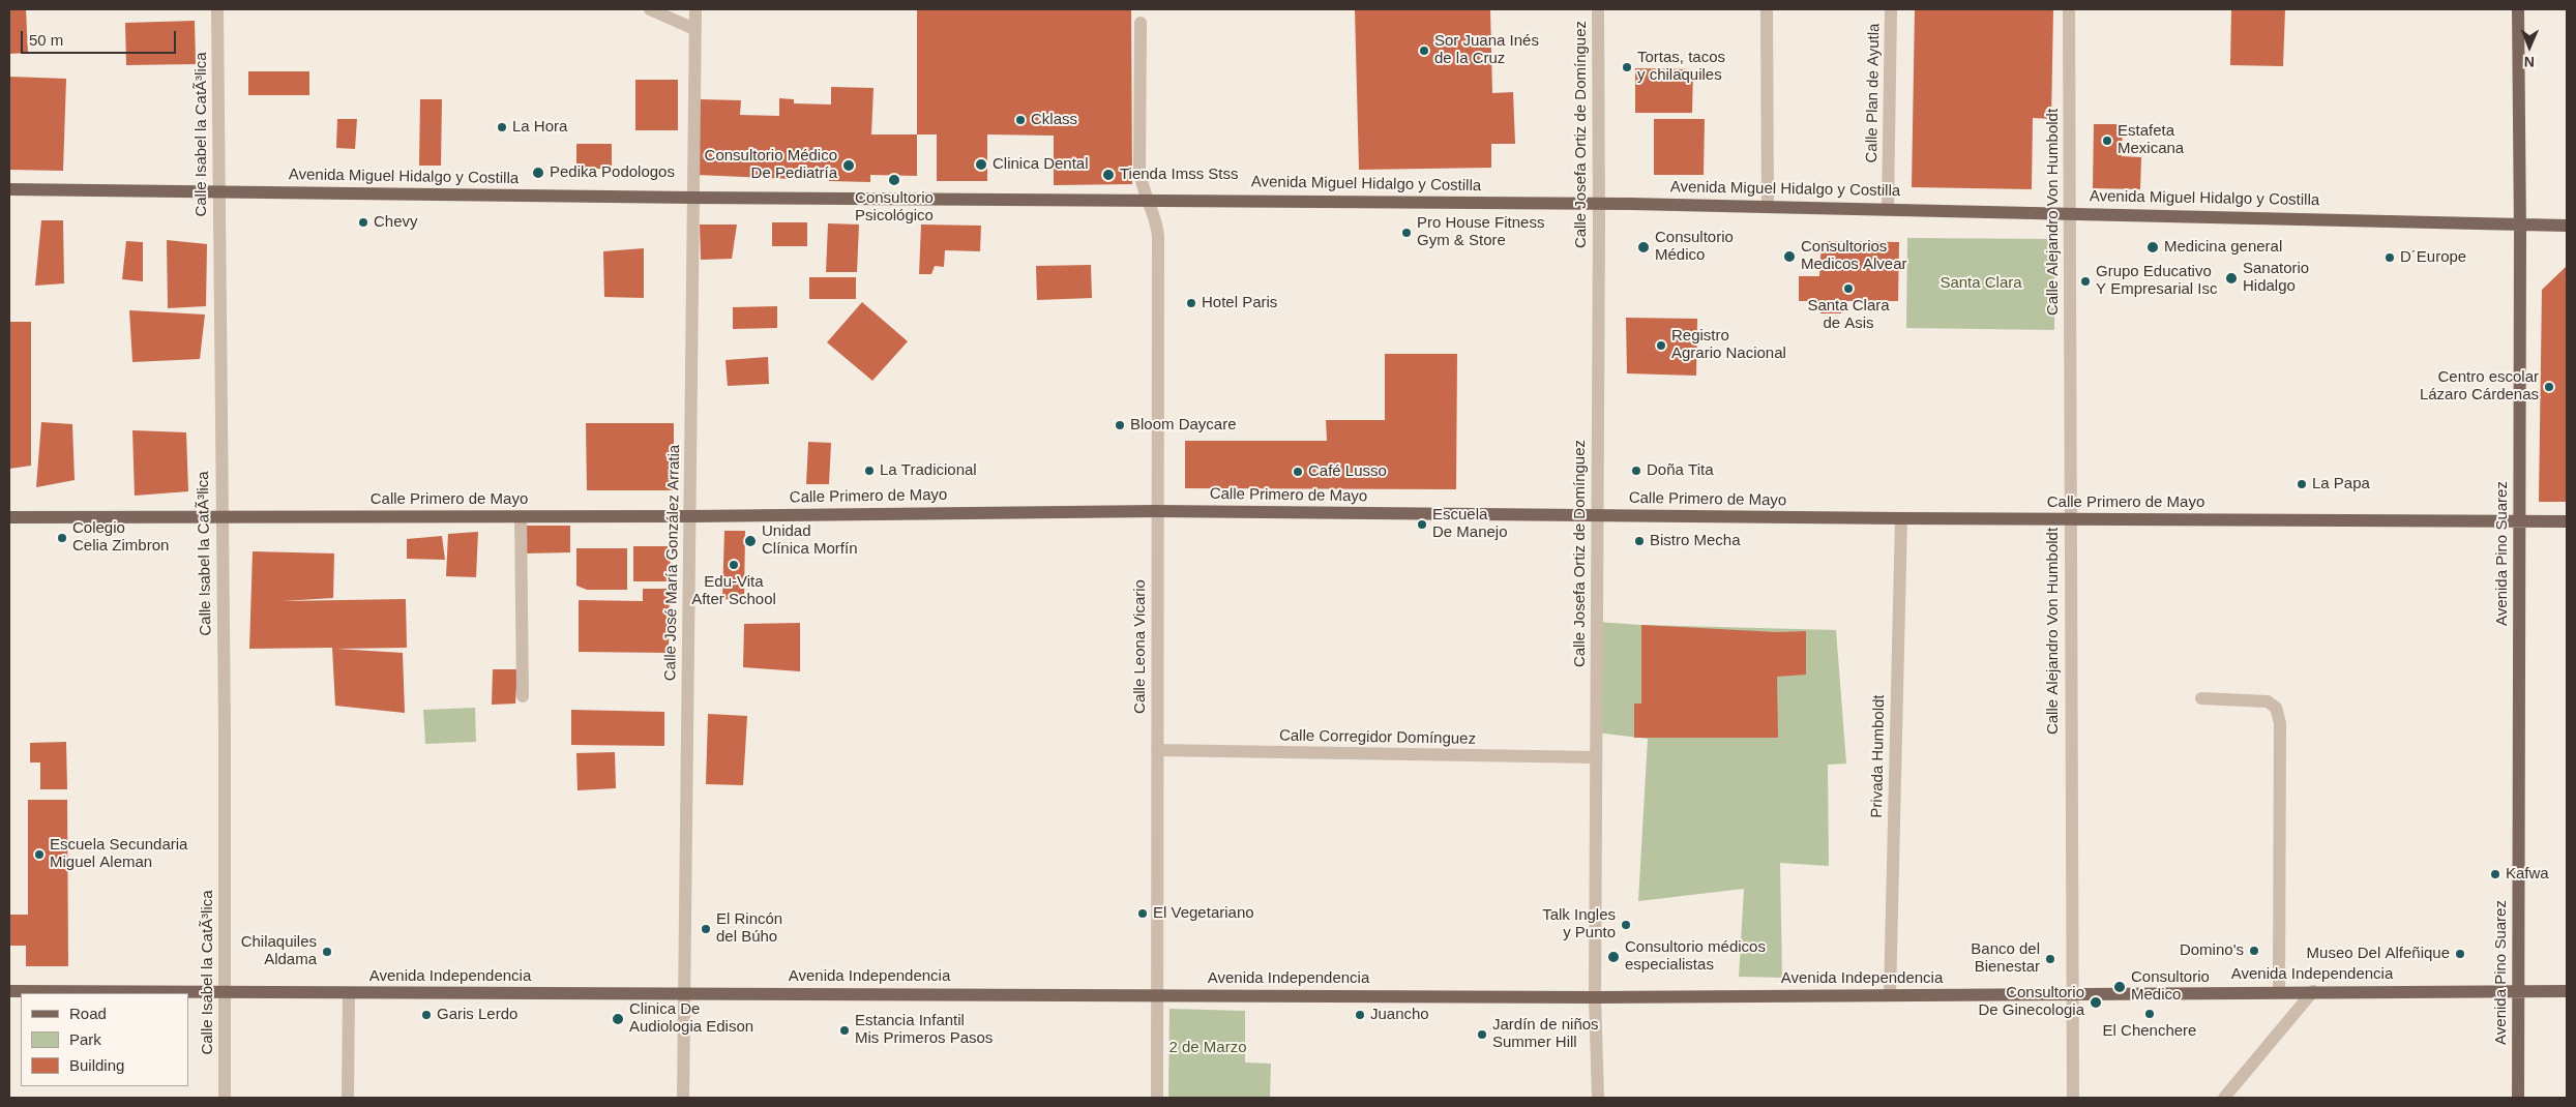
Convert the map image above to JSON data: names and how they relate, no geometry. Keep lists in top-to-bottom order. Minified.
{"streets":{"main road":["Avenida Miguel Hidalgo y Costilla","Calle Primero de Mayo","Avenida Pino Suarez","Avenida Independencia"],"street":["Calle Plan de Ayutla","Calle Isabel la CatÃ³lica","Calle Josefa Ortiz de Domínguez","Calle Alejandro Von Humboldt","Calle José María González Arratia","Calle Leona Vicario","Calle Corregidor Domínguez","Privada Humboldt"]},"crossings":[["Calle Plan de Ayutla","Avenida Miguel Hidalgo y Costilla"],["Calle Isabel la CatÃ³lica","Avenida Miguel Hidalgo y Costilla"],["Calle Isabel la CatÃ³lica","Calle Primero de Mayo"],["Calle Isabel la CatÃ³lica","Avenida Independencia"],["Calle Josefa Ortiz de Domínguez","Avenida Miguel Hidalgo y Costilla"],["Calle Josefa Ortiz de Domínguez","Calle Primero de Mayo"],["Calle Josefa Ortiz de Domínguez","Calle Corregidor Domínguez"],["Calle Josefa Ortiz de Domínguez","Avenida Independencia"],["Avenida Miguel Hidalgo y Costilla","Calle Alejandro Von Humboldt"],["Avenida Miguel Hidalgo y Costilla","Avenida Pino Suarez"],["Avenida Miguel Hidalgo y Costilla","Calle José María González Arratia"],["Avenida Miguel Hidalgo y Costilla","Calle Leona Vicario"],["Calle Alejandro Von Humboldt","Calle Primero de Mayo"],["Calle Alejandro Von Humboldt","Avenida Independencia"],["Calle Primero de Mayo","Avenida Pino Suarez"],["Calle Primero de Mayo","Calle José María González Arratia"],["Calle Primero de Mayo","Calle Leona Vicario"],["Calle Primero de Mayo","Privada Humboldt"],["Avenida Pino Suarez","Avenida Independencia"],["Calle José María González Arratia","Avenida Independencia"],["Calle Leona Vicario","Calle Corregidor Domínguez"],["Calle Leona Vicario","Avenida Independencia"],["Privada Humboldt","Avenida Independencia"]],"parks":["Santa Clara","2 de Marzo"],"places":["Sor Juana Inés de la Cruz","Tortas, tacos y chilaquiles","Cklass","La Hora","Estafeta Mexicana","Clinica Dental","Consultorio Médico De Pediatría","Pedika Podologos","Tienda Imss Stss","Consultorio Psicológico","Chevy","Pro House Fitness Gym & Store","Consultorio Médico","Medicina general","Consultorios Medicos Alvear","D´Europe","Sanatorio Hidalgo","Grupo Educativo Y Empresarial Isc","Santa Clara de Asis","Hotel Paris","Registro Agrario Nacional","Centro escolar Lázaro Cárdenas","Bloom Daycare","La Tradicional","Doña Tita","Café Lusso","La Papa","Escuela De Manejo","Colegio Celia Zimbron","Unidad Clínica Morfín","Bistro Mecha","Edu-Vita After School","Escuela Secundaria Miguel Aleman","Kafwa","El Vegetariano","Talk Ingles y Punto","El Rincón del Búho","Domino's","Chilaquiles Aldama","Museo Del Alfeñique","Consultorio médicos especialistas","Banco del Bienestar","Consultorio Medico","Consultorio De Ginecologia","El Chenchere","Garis Lerdo","Juancho","Clinica De Audiologia Edison","Estancia Infantil Mis Primeros Pasos","Jardín de niños Summer Hill"],"legend":["Road","Park","Building"],"scale_bar":"50 m","north":"bottom"}
